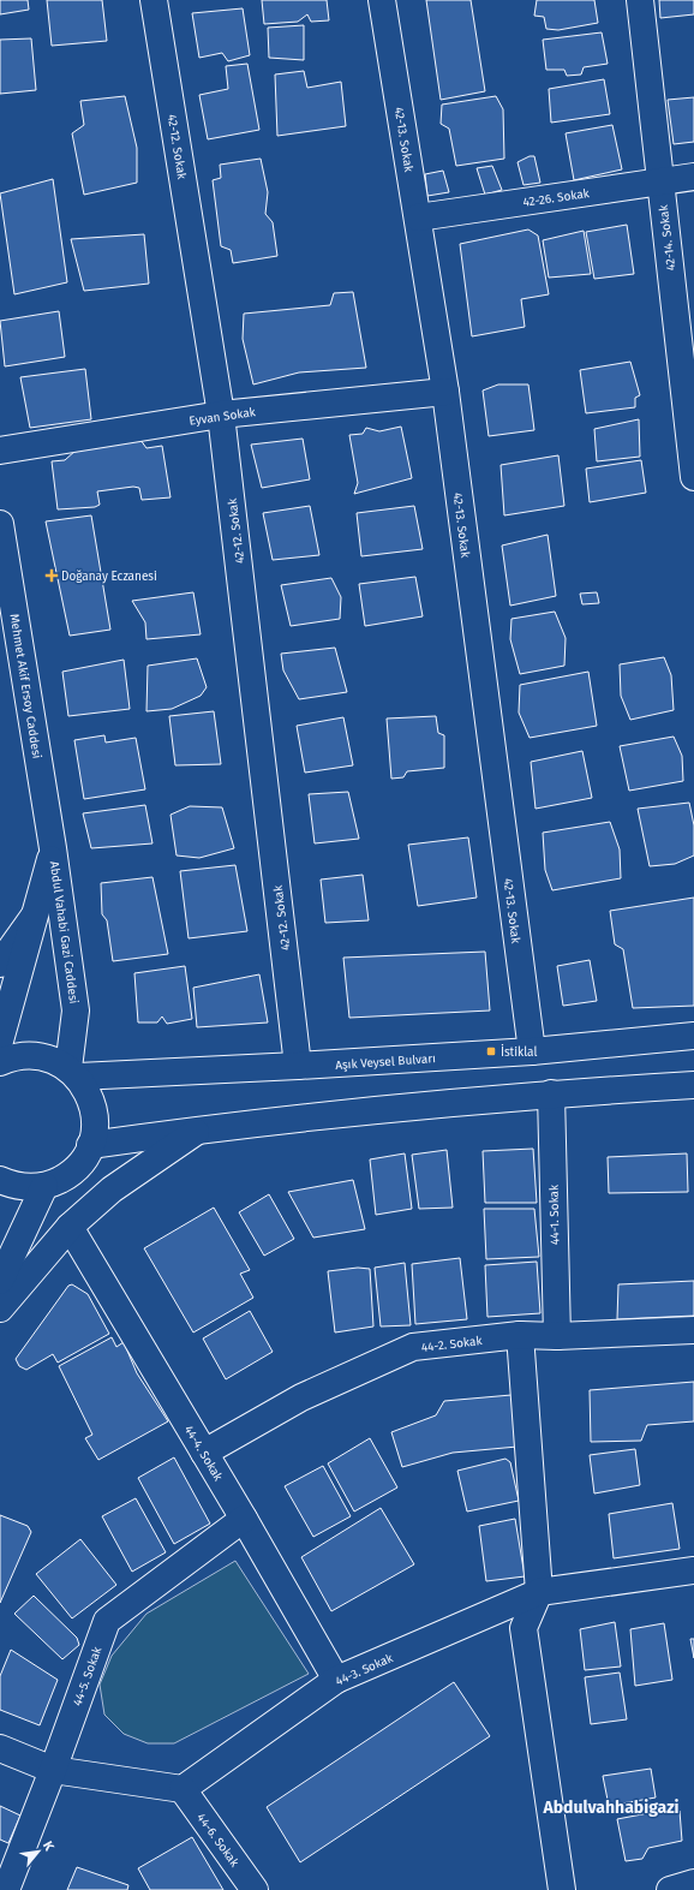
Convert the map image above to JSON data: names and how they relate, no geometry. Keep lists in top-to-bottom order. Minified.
{"streets":{"street":["42-13. Sokak","42-12. Sokak","42-26. Sokak","42-14. Sokak","Eyvan Sokak","Mehmet Akif Ersoy Caddesi","Abdul Vahabi Gazi Caddesi","Aşık Veysel Bulvarı","44-1. Sokak","44-2. Sokak","44-4. Sokak","44-3. Sokak","44-5. Sokak","44-6. Sokak"]},"crossings":[["42-13. Sokak","42-26. Sokak"],["42-13. Sokak","Eyvan Sokak"],["42-13. Sokak","Aşık Veysel Bulvarı"],["42-12. Sokak","Eyvan Sokak"],["42-12. Sokak","Aşık Veysel Bulvarı"],["42-26. Sokak","42-14. Sokak"],["Mehmet Akif Ersoy Caddesi","Abdul Vahabi Gazi Caddesi"],["Abdul Vahabi Gazi Caddesi","Aşık Veysel Bulvarı"],["44-1. Sokak","44-2. Sokak"],["44-2. Sokak","44-4. Sokak"],["44-4. Sokak","44-3. Sokak"],["44-4. Sokak","44-5. Sokak"],["44-3. Sokak","44-6. Sokak"]],"districts":["Abdulvahhabigazi"],"places":{"health":["Doğanay Eczanesi"],"transit":["İstiklal"]},"north":"top right"}
